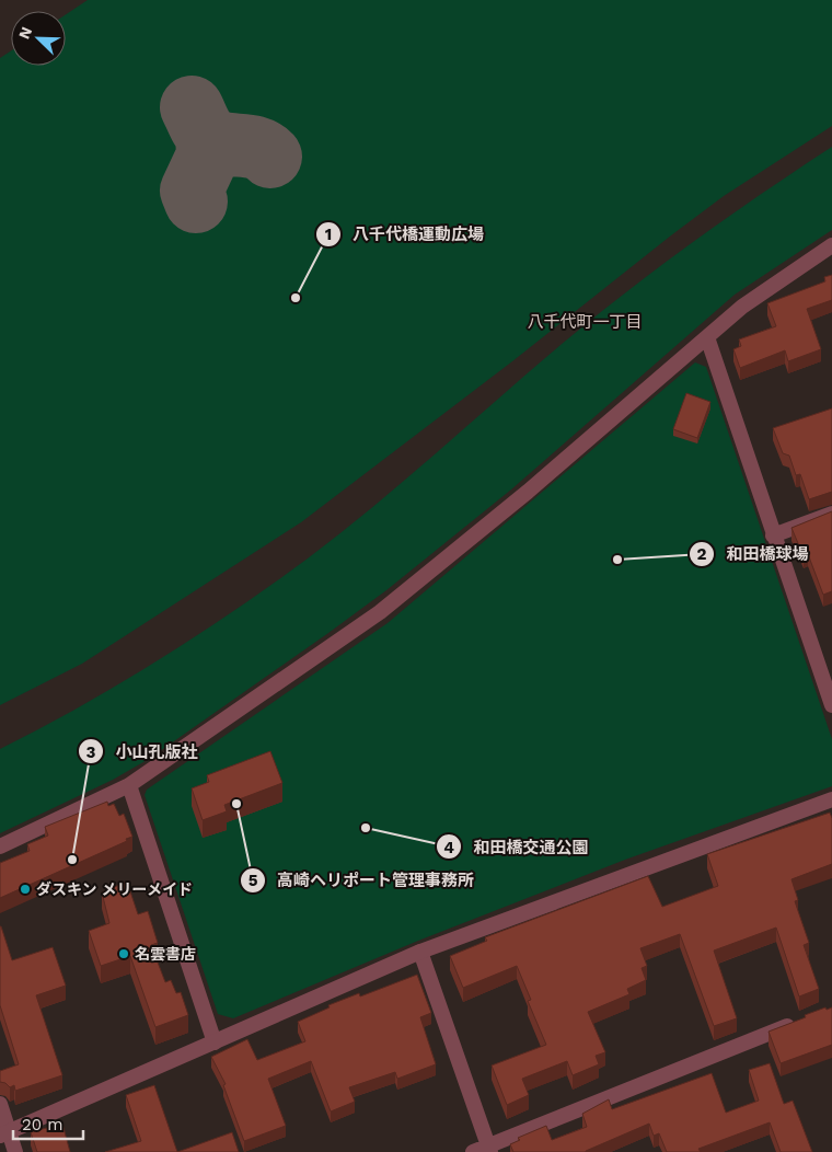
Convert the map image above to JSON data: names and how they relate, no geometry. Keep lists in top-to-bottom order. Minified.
{"districts":["八千代町一丁目"],"places":["八千代橋運動広場","和田橋球場","高崎ヘリポート管理事務所","和田橋交通公園","小山孔版社","ダスキン メリーメイド","名雲書店"],"scale_bar":"20 m","north":"top left"}
